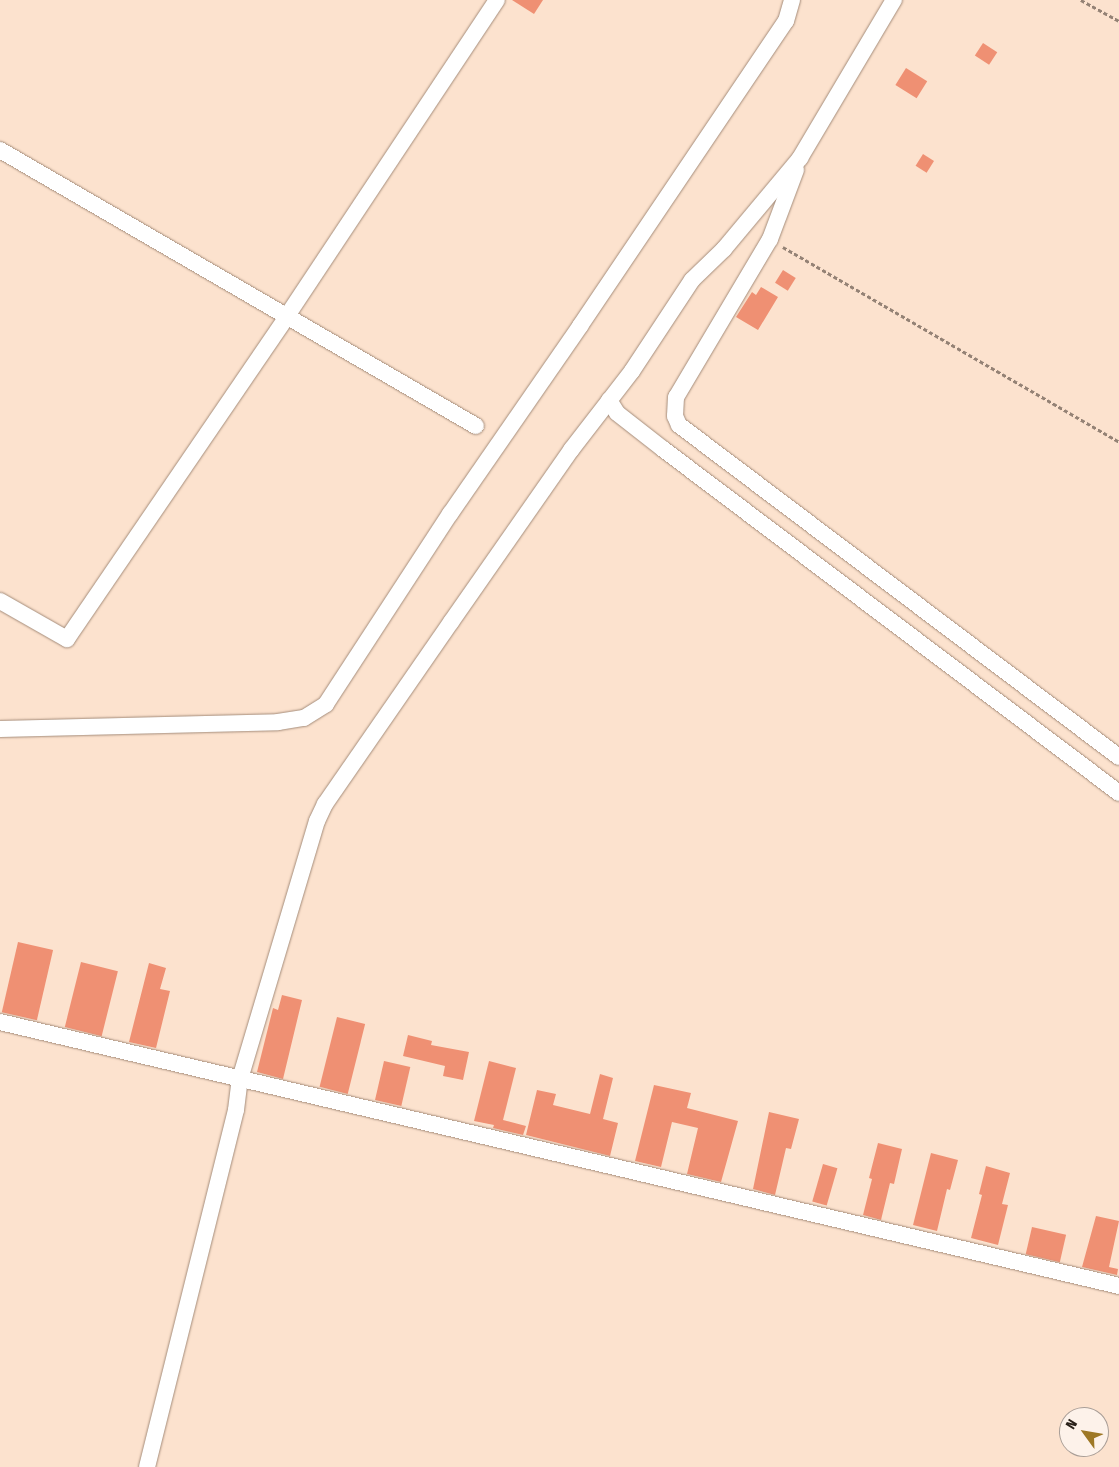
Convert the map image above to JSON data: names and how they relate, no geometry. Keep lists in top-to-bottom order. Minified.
{"north":"top left"}
